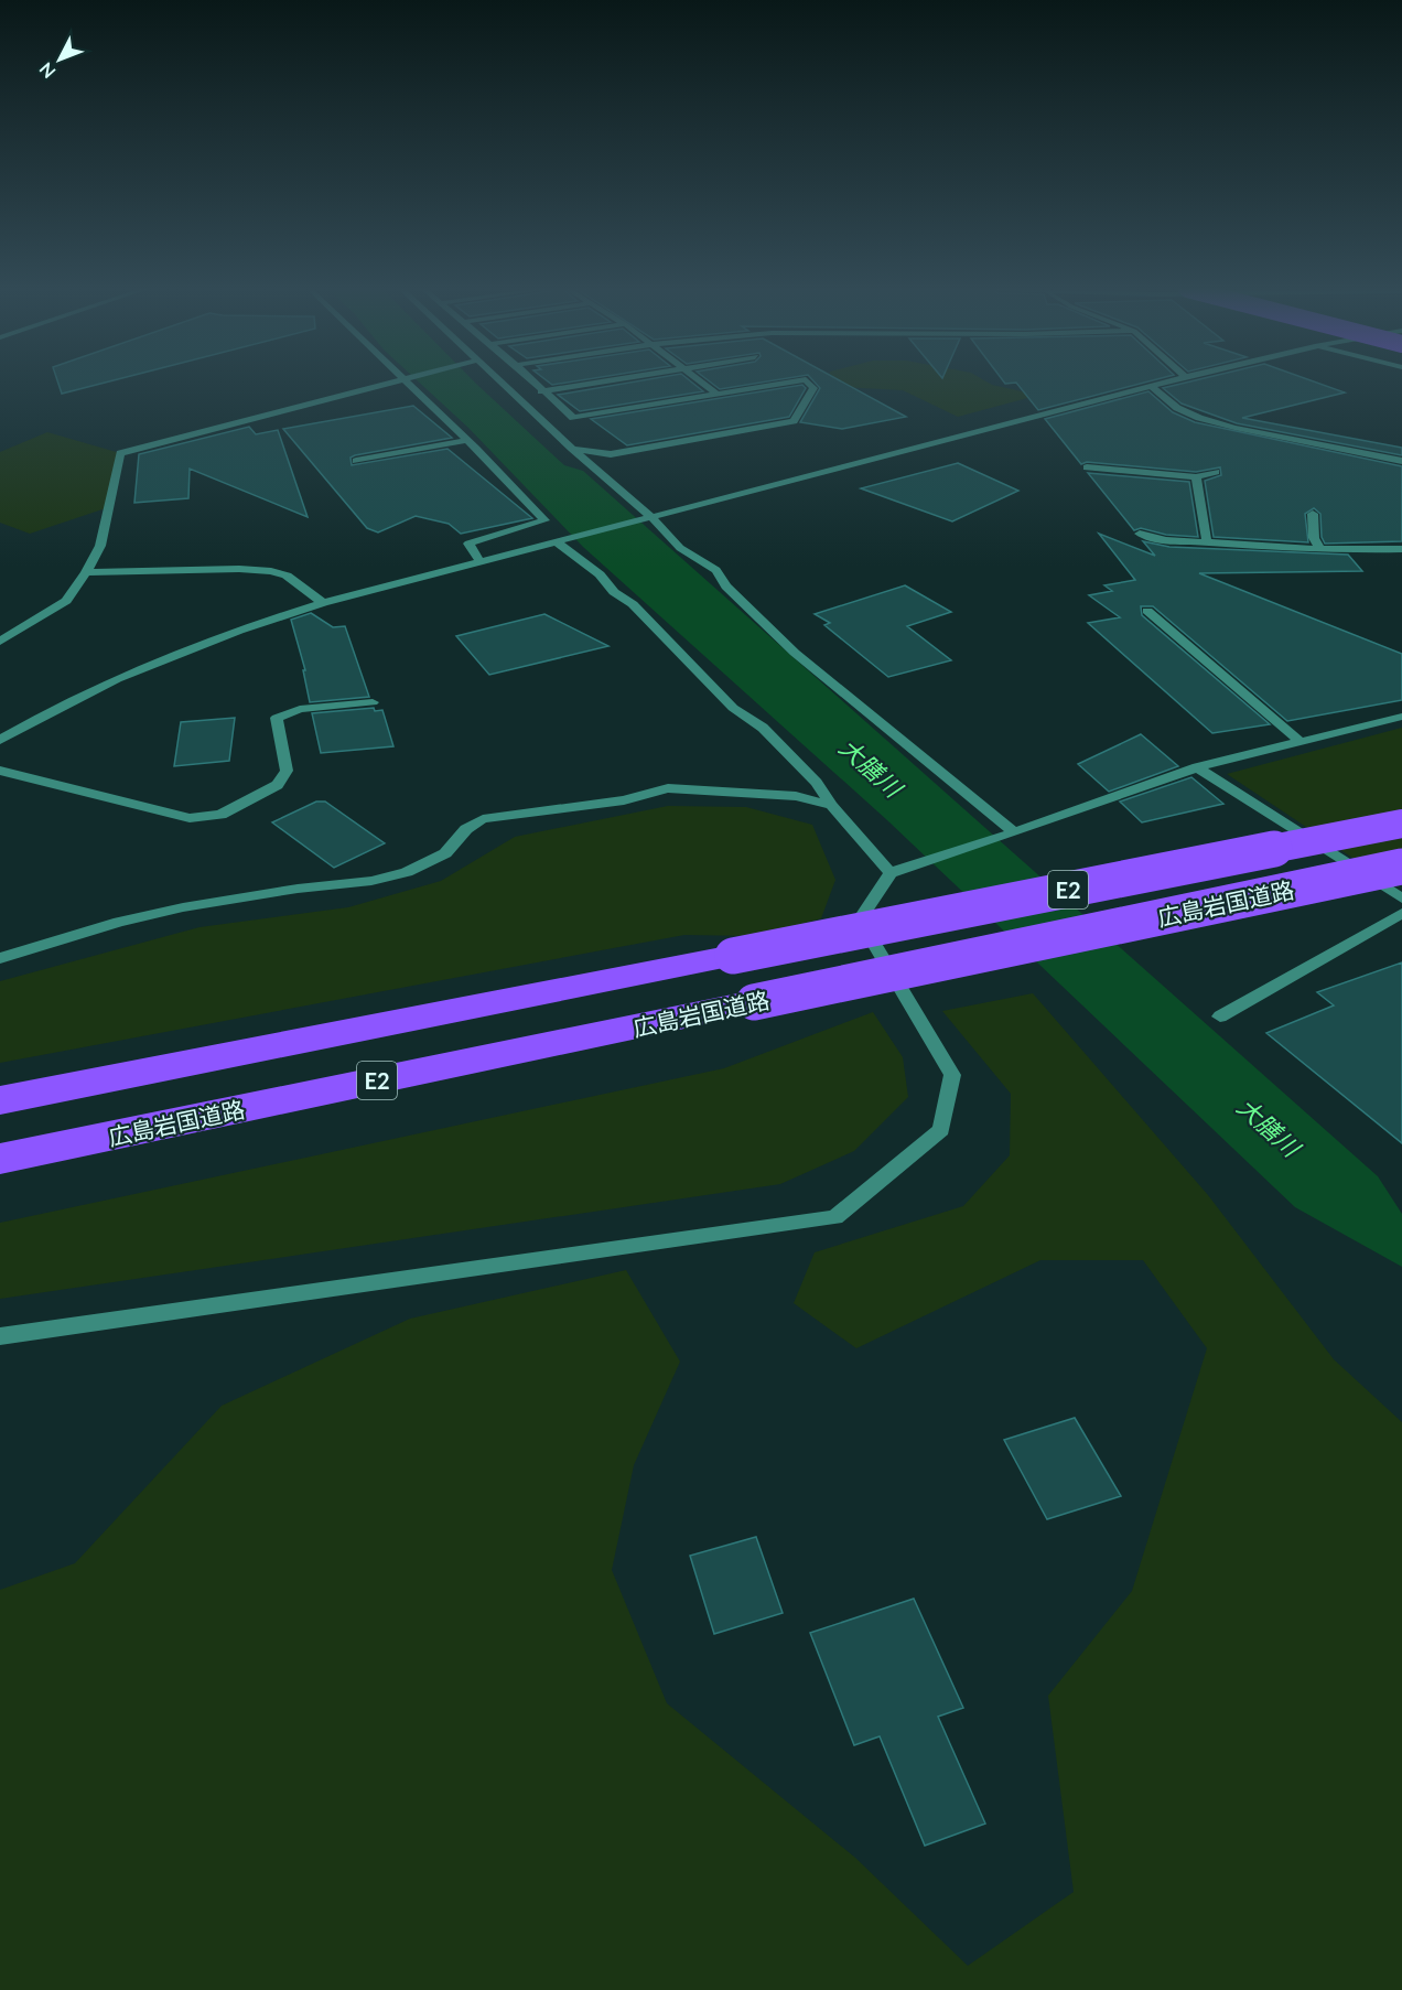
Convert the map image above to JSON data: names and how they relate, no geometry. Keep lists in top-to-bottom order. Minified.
{"streets":{"highway":["E2","広島岩国道路"]},"water":["大膳川"],"north":"bottom left"}
